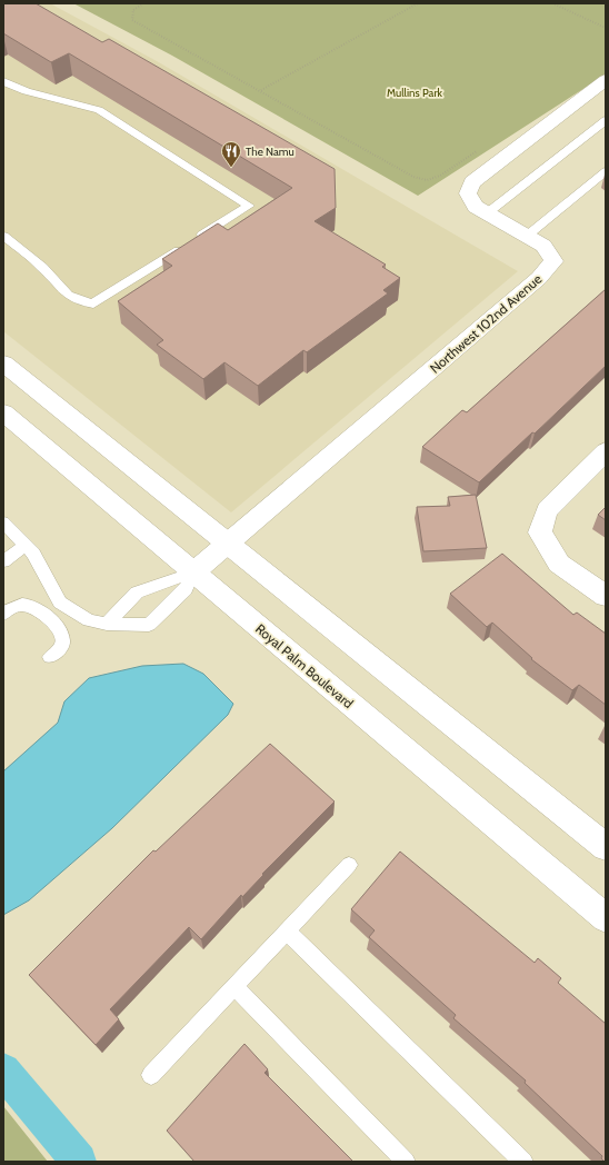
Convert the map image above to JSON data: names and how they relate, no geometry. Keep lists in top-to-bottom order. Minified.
{"streets":{"main road":["Northwest 102nd Avenue","Royal Palm Boulevard"]},"crossings":[["Northwest 102nd Avenue","Royal Palm Boulevard"]],"parks":["Mullins Park"],"places":{"restaurant":["The Namu"]}}
